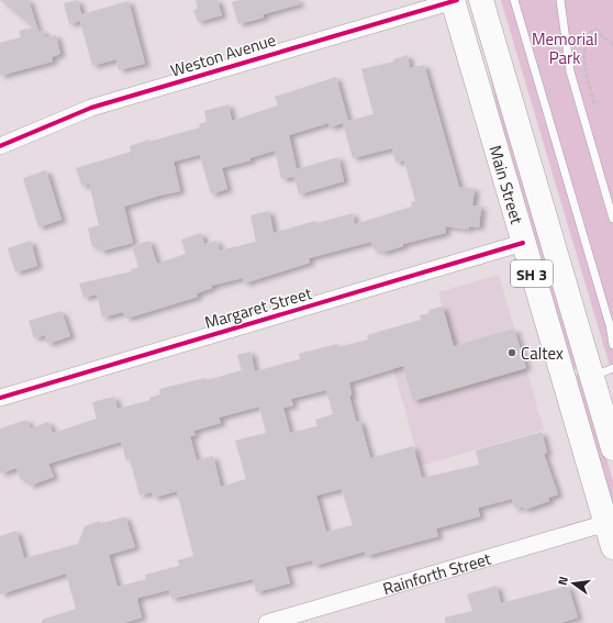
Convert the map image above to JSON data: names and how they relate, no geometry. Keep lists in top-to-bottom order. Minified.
{"streets":{"highway":["Main Street","SH 3"],"street":["Weston Avenue","Margaret Street","Rainforth Street"]},"crossings":[["Weston Avenue","Main Street"],["Main Street","Margaret Street"],["Main Street","Rainforth Street"]],"parks":["Memorial Park"],"places":["Caltex"],"north":"left"}
